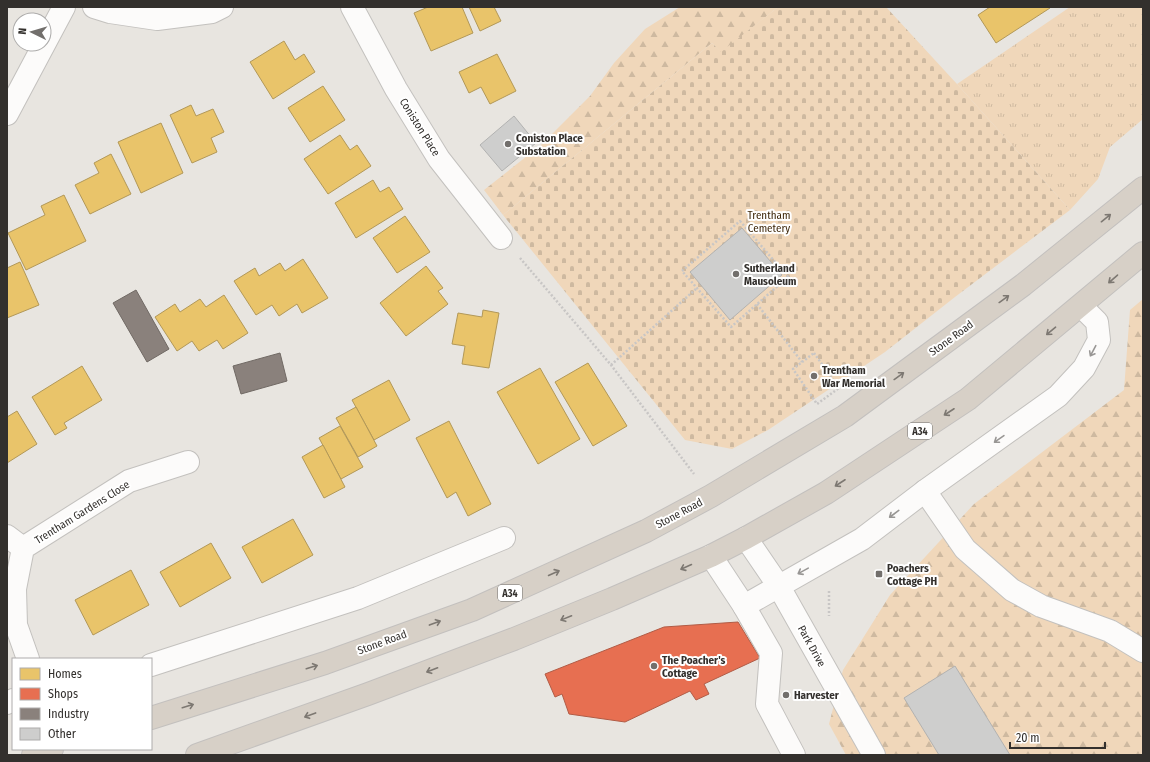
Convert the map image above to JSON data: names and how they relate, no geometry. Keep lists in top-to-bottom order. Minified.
{"streets":{"highway":["Stone Road","A34"],"street":["Coniston Place","Trentham Gardens Close","Park Drive"]},"crossings":[["A34","Park Drive"]],"parks":["Trentham Cemetery"],"places":{"other":["Coniston Place Substation","Sutherland Mausoleum","Trentham War Memorial","The Poacher's Cottage","Harvester"],"transit":["Poachers Cottage PH"]},"legend":["Homes","Shops","Industry","Other"],"scale_bar":"20 m","north":"left"}
